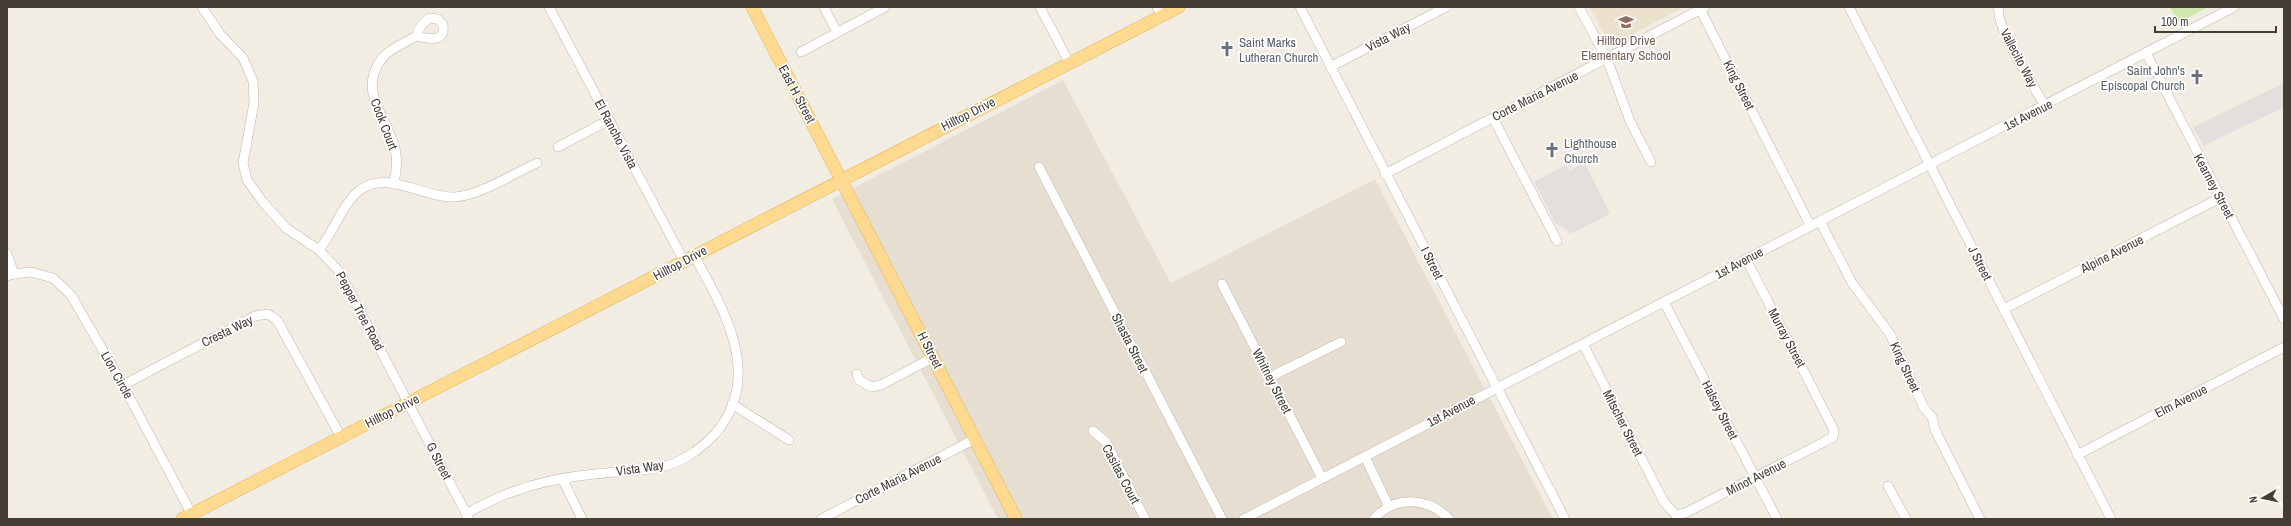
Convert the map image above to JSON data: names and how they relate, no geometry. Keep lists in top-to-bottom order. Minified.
{"streets":{"main road":["East H Street","Hilltop Drive","H Street"],"street":["Vista Way","Vallecito Way","King Street","Corte Maria Avenue","1st Avenue","Cook Court","El Rancho Vista","Kearney Street","Alpine Avenue","I Street","J Street","Pepper Tree Road","Cresta Way","Murray Street","Shasta Street","Lion Circle","Whitney Street","Elm Avenue","Halsey Street","Mitscher Street","G Street","Casitas Court","Minot Avenue"]},"crossings":[["Vista Way","Hilltop Drive"],["Vista Way","El Rancho Vista"],["Vista Way","I Street"],["Vista Way","G Street"],["Vallecito Way","1st Avenue"],["King Street","Corte Maria Avenue"],["King Street","1st Avenue"],["East H Street","Hilltop Drive"],["East H Street","H Street"],["Corte Maria Avenue","I Street"],["Corte Maria Avenue","H Street"],["Hilltop Drive","El Rancho Vista"],["Hilltop Drive","Pepper Tree Road"],["Hilltop Drive","Cresta Way"],["Hilltop Drive","H Street"],["Hilltop Drive","Lion Circle"],["Hilltop Drive","G Street"],["1st Avenue","Kearney Street"],["1st Avenue","I Street"],["1st Avenue","J Street"],["1st Avenue","Murray Street"],["1st Avenue","Whitney Street"],["1st Avenue","Halsey Street"],["1st Avenue","Mitscher Street"],["Kearney Street","Alpine Avenue"],["Alpine Avenue","J Street"],["J Street","Elm Avenue"],["Pepper Tree Road","G Street"],["Cresta Way","Lion Circle"],["Murray Street","Minot Avenue"],["Halsey Street","Minot Avenue"],["Mitscher Street","Minot Avenue"]],"places":{"school or university":["Hilltop Drive Elementary School"],"church":["Saint Marks Lutheran Church","Saint John's Episcopal Church","Lighthouse Church"]},"scale_bar":"100 m","north":"left"}
